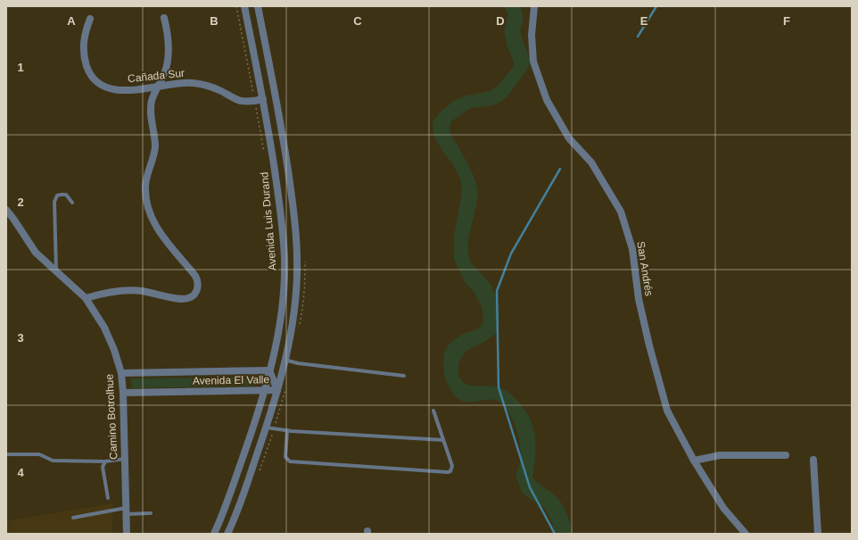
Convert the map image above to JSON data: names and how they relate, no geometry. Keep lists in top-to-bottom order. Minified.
{"streets":{"street":["Cañada Sur","Avenida Luis Durand","San Andrés","Avenida El Valle","Camino Botrolhue"]},"crossings":[["Cañada Sur","Avenida Luis Durand"],["Avenida Luis Durand","Avenida El Valle"],["Avenida El Valle","Camino Botrolhue"]],"grid":{"columns":["A","B","C","D","E","F"],"rows":["1","2","3","4"]}}
